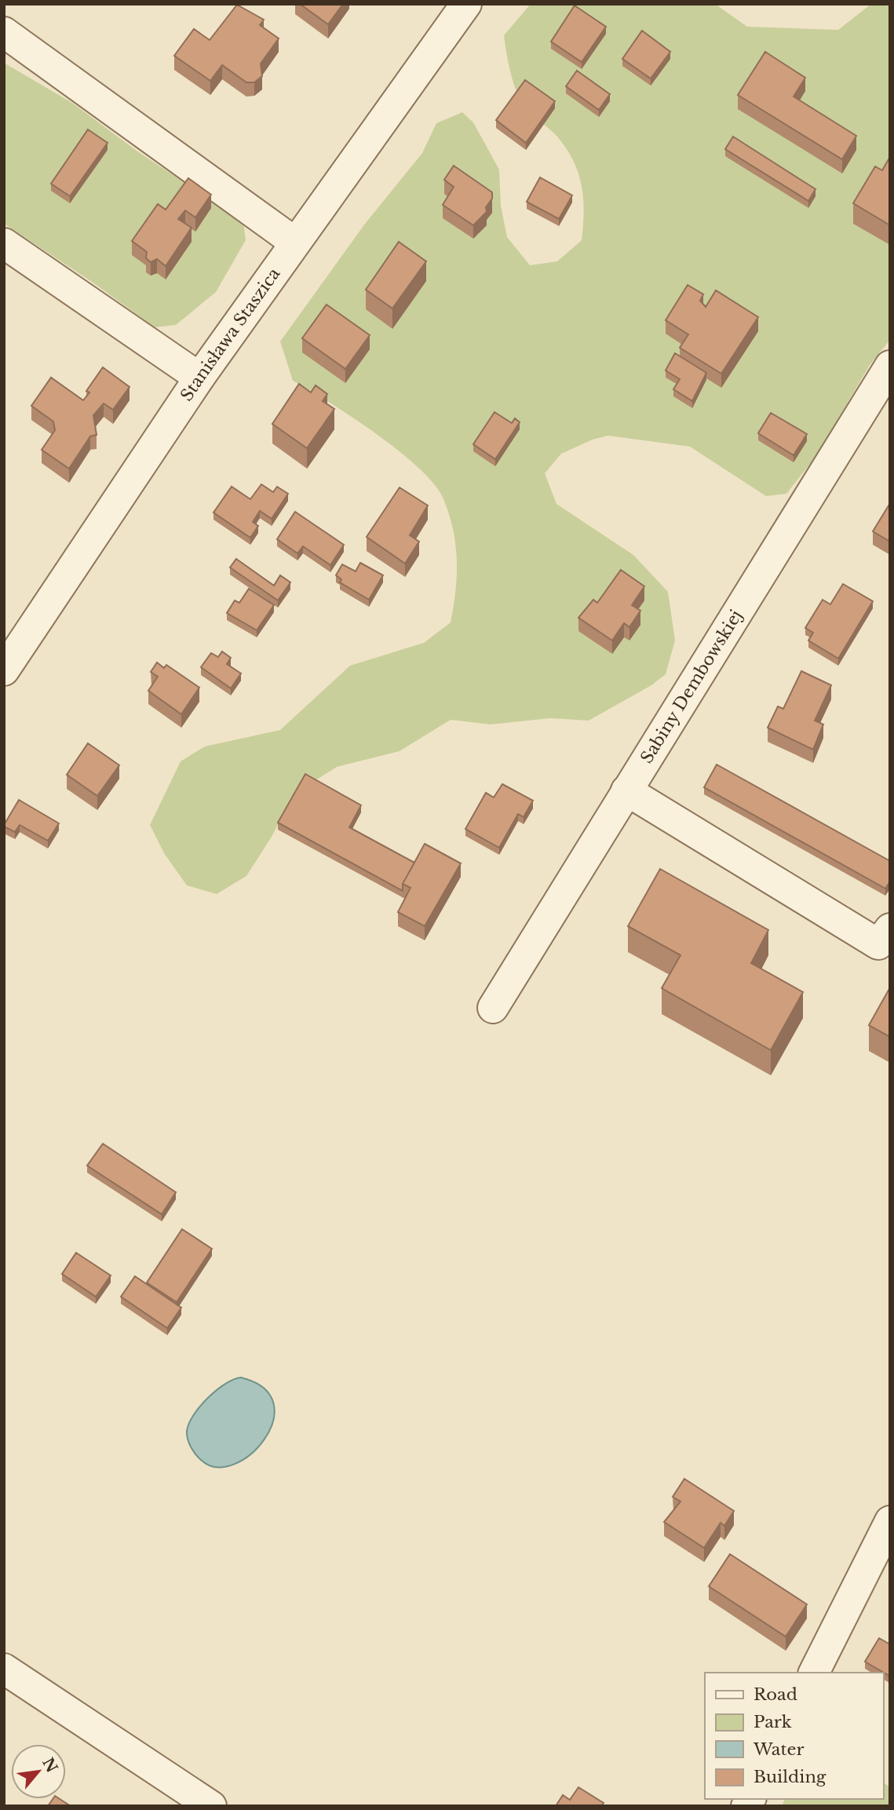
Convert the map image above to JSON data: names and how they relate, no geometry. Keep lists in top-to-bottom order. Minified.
{"streets":{"street":["Stanisława Staszica","Sabiny Dembowskiej"]},"legend":["Road","Park","Water","Building"],"north":"top right"}
